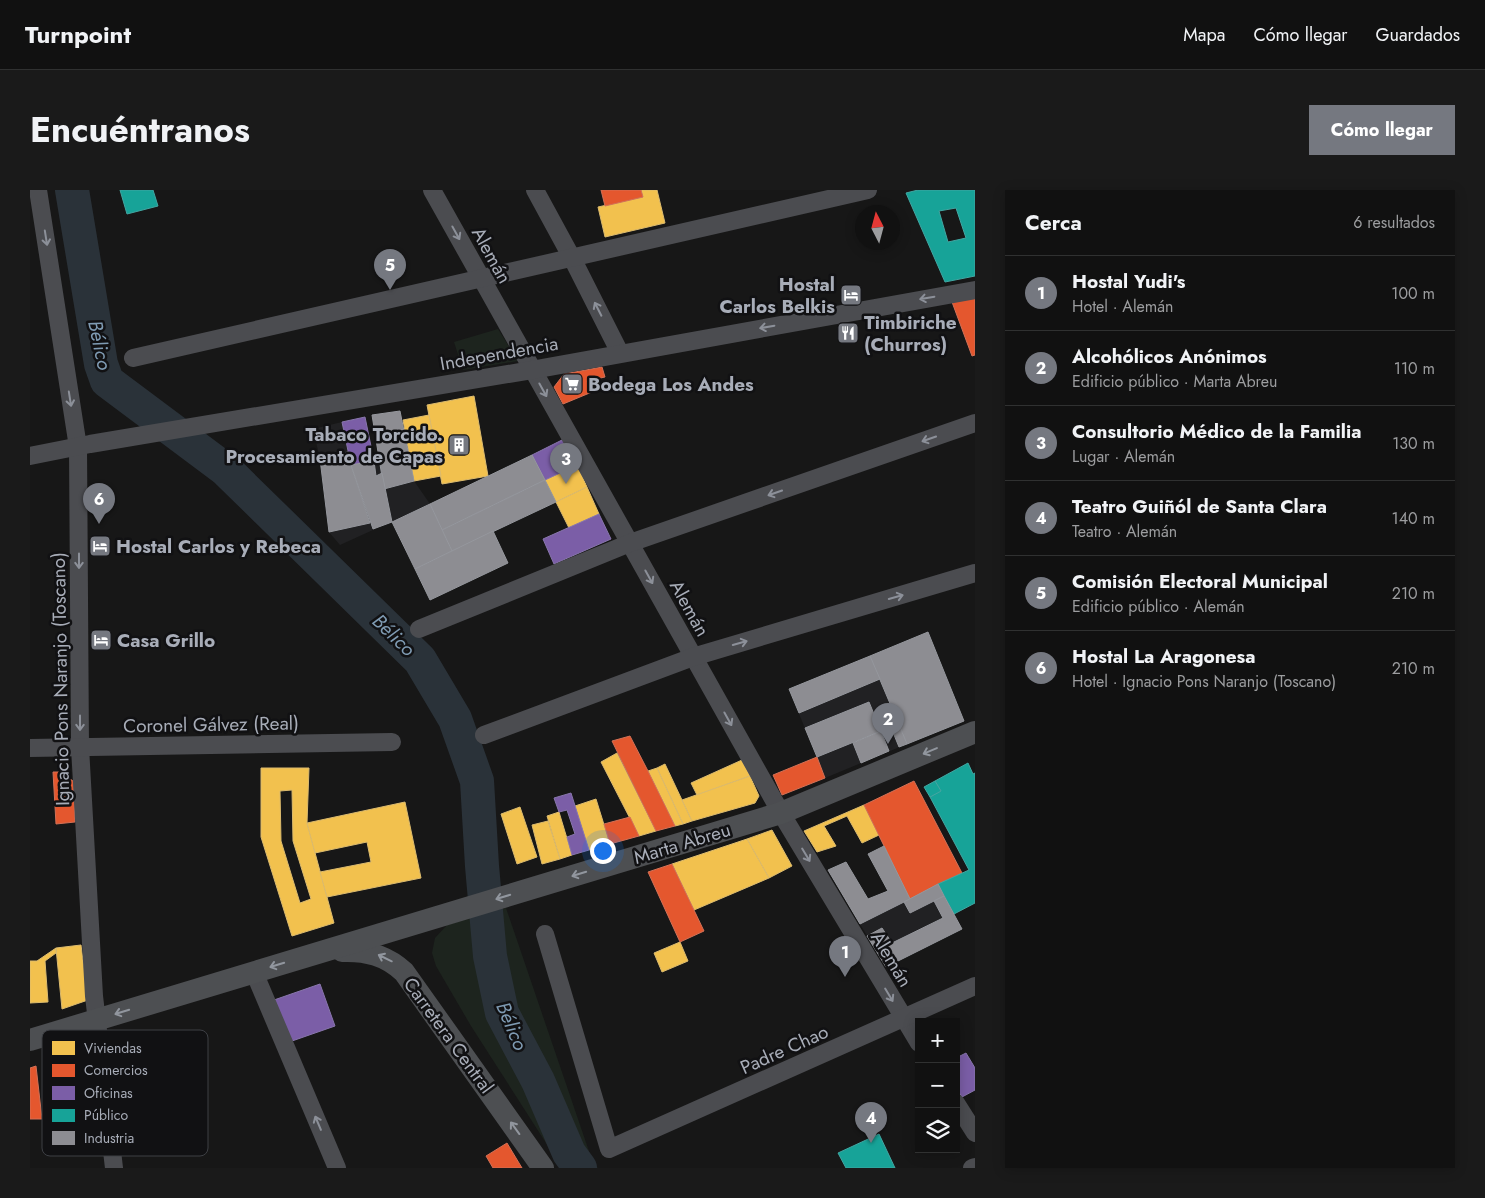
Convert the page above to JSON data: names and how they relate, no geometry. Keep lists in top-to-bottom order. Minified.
{"streets":{"main road":["Marta Abreu","Carretera Central"],"street":["Alemán","Independencia","Ignacio Pons Naranjo (Toscano)","Coronel Gálvez (Real)","Padre Chao"]},"crossings":[["Alemán","Independencia"],["Alemán","Marta Abreu"],["Alemán","Padre Chao"],["Independencia","Ignacio Pons Naranjo (Toscano)"],["Ignacio Pons Naranjo (Toscano)","Coronel Gálvez (Real)"],["Ignacio Pons Naranjo (Toscano)","Marta Abreu"],["Marta Abreu","Carretera Central"]],"one_way":["Alemán","Ignacio Pons Naranjo (Toscano)","Marta Abreu","Carretera Central"],"water":["Bélico"],"places":{"hotel":["Hostal Carlos Belkis","Hostal Carlos y Rebeca","Casa Grillo"],"restaurant":["Timbiriche (Churros)"],"supermarket":["Bodega Los Andes"],"building":["Tabaco Torcido. Procesamiento de Capas"]},"legend":["Viviendas","Comercios","Oficinas","Público","Industria"],"north":"top","page":{"header":"Turnpoint","nav":["Mapa","Cómo llegar","Guardados"],"title":"Encuéntranos","buttons":"Cómo llegar","heading":["Cerca","6 resultados"],"pins":["5","3","6","2","1","4"],"list":[{"mark":"1","name":"Hostal Yudi's","note":"Hotel · Alemán","value":"100 m"},{"mark":"2","name":"Alcohólicos Anónimos","note":"Edificio público · Marta Abreu","value":"110 m"},{"mark":"3","name":"Consultorio Médico de la Familia","note":"Lugar · Alemán","value":"130 m"},{"mark":"4","name":"Teatro Guiñól de Santa Clara","note":"Teatro · Alemán","value":"140 m"},{"mark":"5","name":"Comisión Electoral Municipal","note":"Edificio público · Alemán","value":"210 m"},{"mark":"6","name":"Hostal La Aragonesa","note":"Hotel · Ignacio Pons Naranjo (Toscano)","value":"210 m"}],"map_buttons":["+","−"]}}
